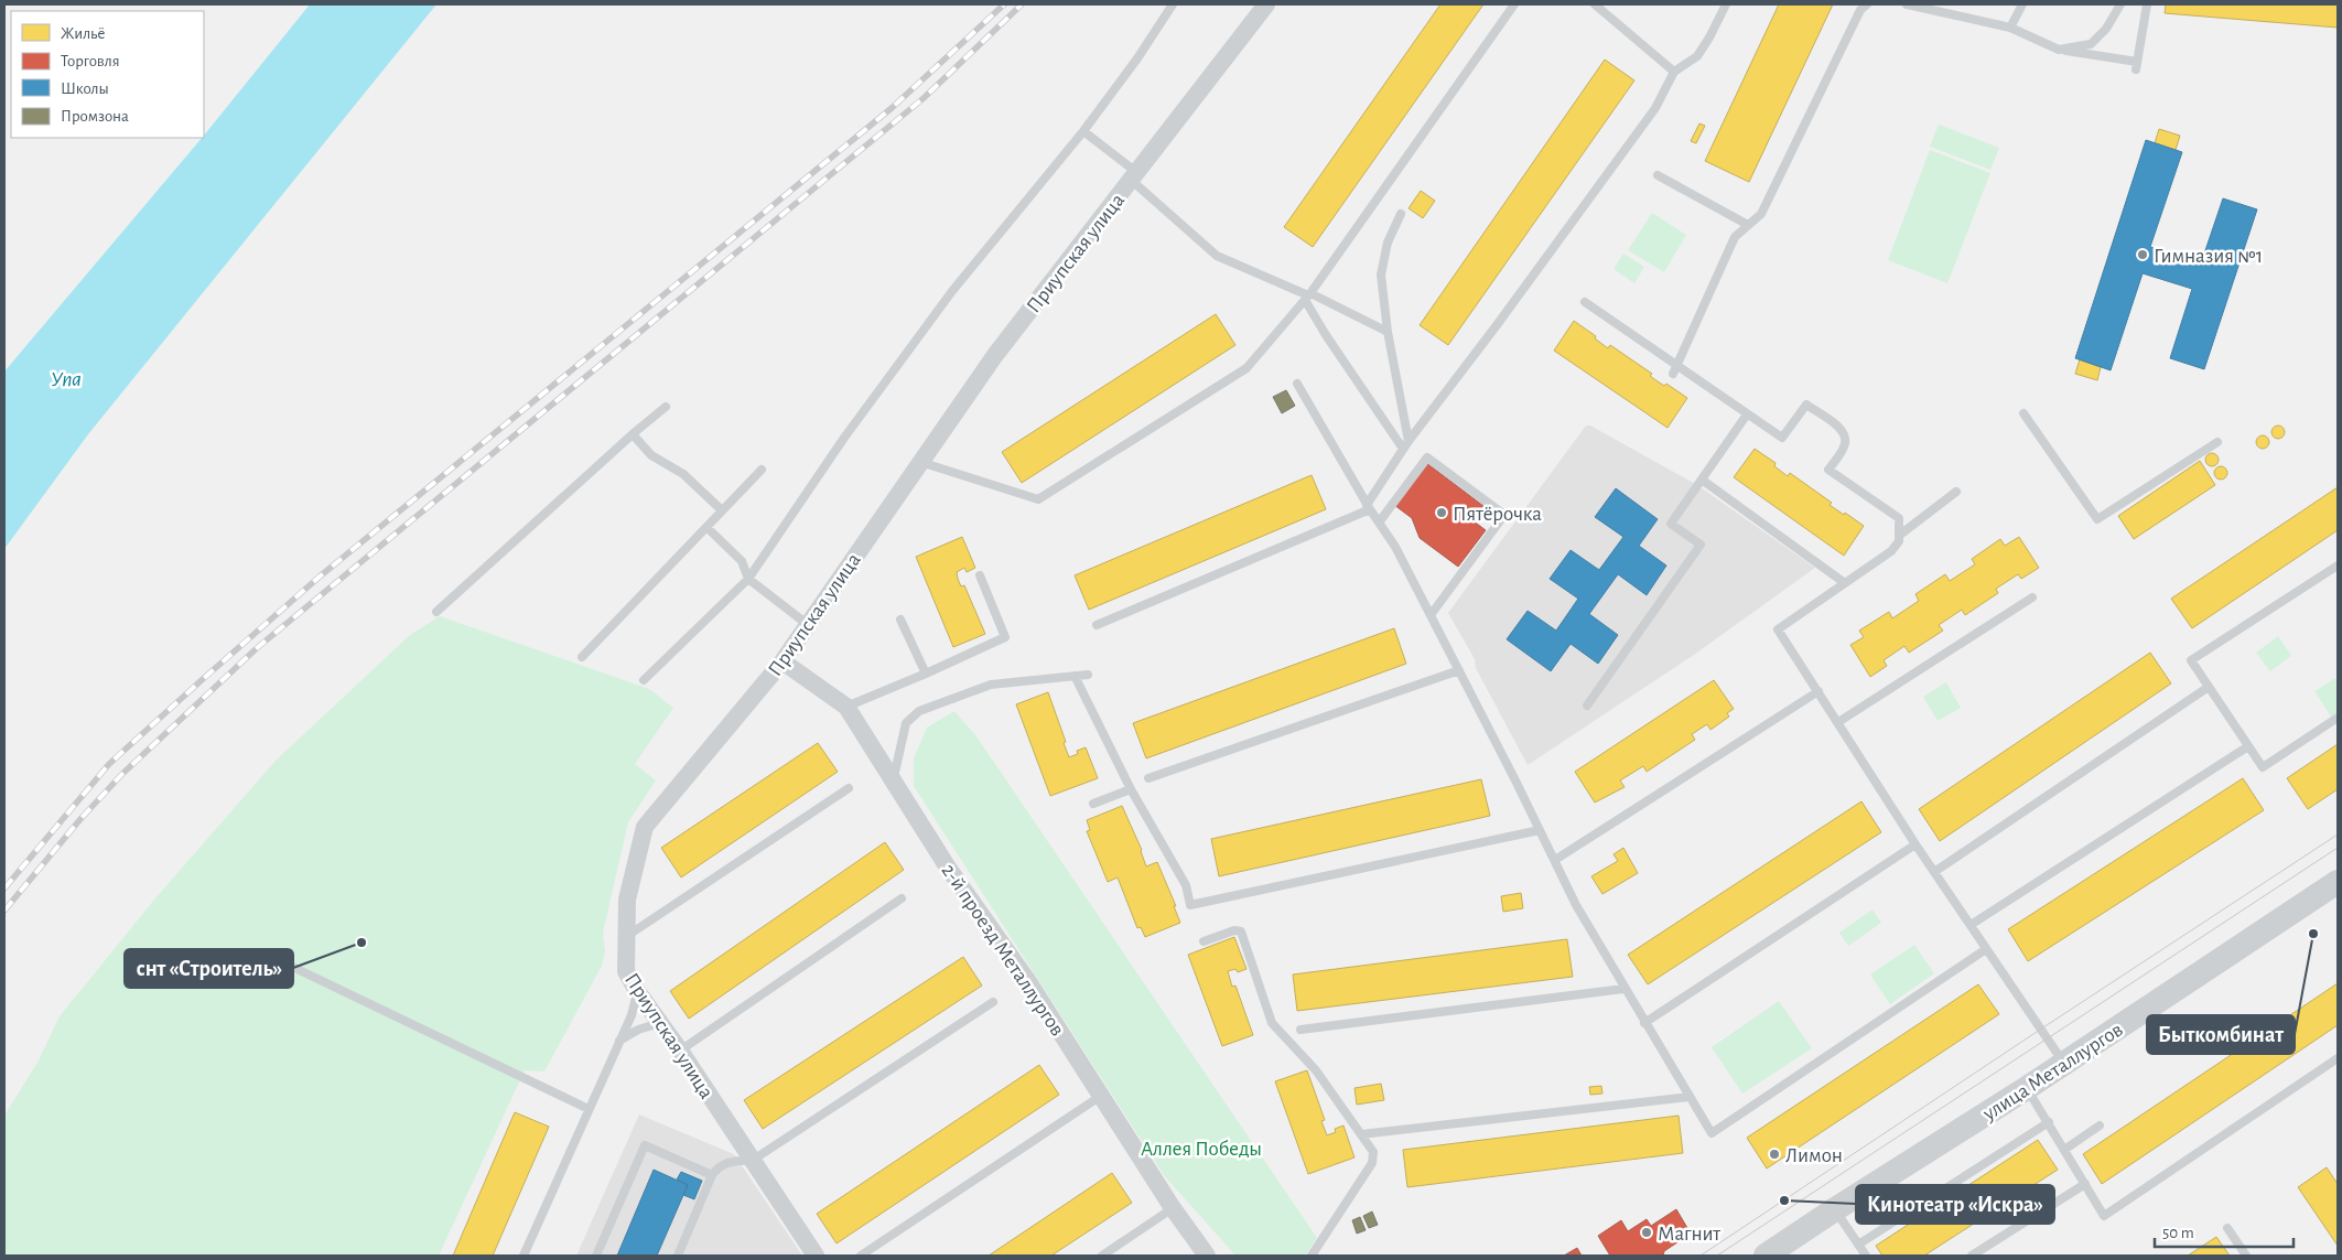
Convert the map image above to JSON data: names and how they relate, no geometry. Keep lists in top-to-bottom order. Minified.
{"streets":{"main road":["улица Металлургов"],"street":["Приупская улица","2-й проезд Металлургов"]},"crossings":[["Приупская улица","2-й проезд Металлургов"]],"water":["Упа"],"parks":["Аллея Победы"],"places":["Гимназия №1","Пятёрочка","Быткомбинат","снт «Строитель»","Лимон","Кинотеатр «Искра»","Магнит"],"legend":["Жильё","Торговля","Школы","Промзона"],"scale_bar":"50 m"}
